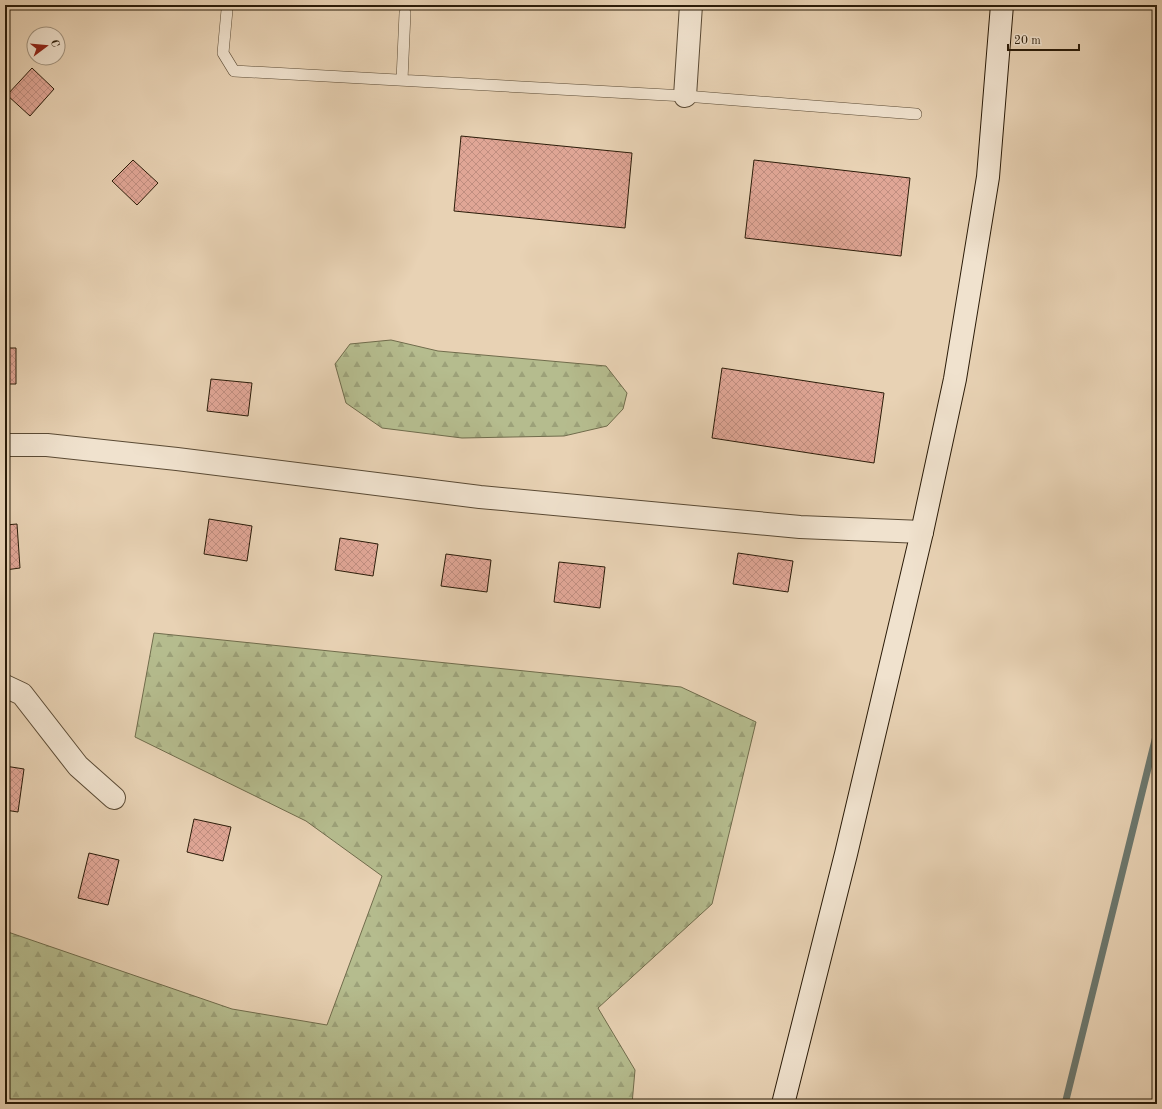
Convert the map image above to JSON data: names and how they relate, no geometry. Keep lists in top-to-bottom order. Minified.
{"scale_bar":"20 m","north":"right"}
